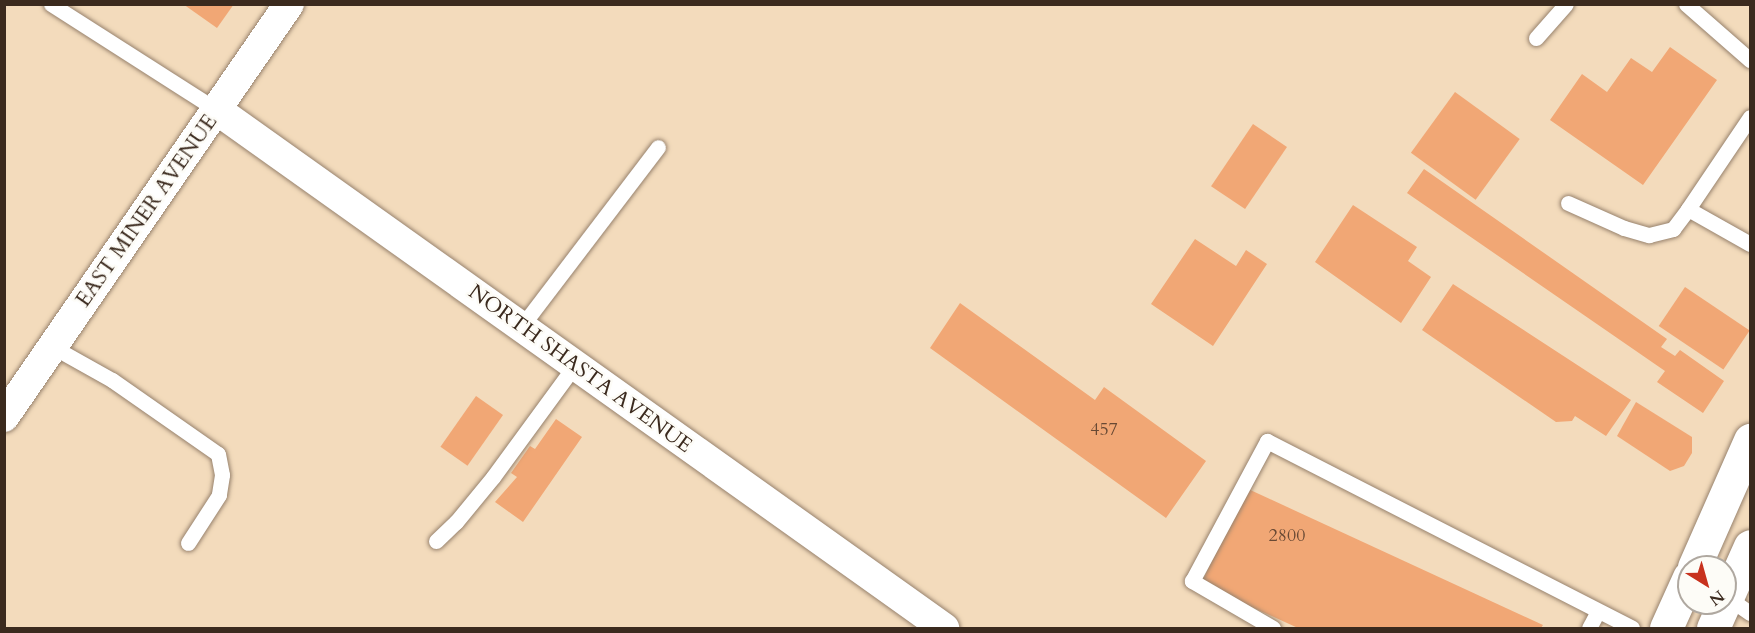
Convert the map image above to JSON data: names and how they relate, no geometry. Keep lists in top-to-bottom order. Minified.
{"streets":{"street":["EAST MINER AVENUE","NORTH SHASTA AVENUE"]},"crossings":[["EAST MINER AVENUE","NORTH SHASTA AVENUE"]],"house_numbers":["457","2800"],"north":"bottom right"}
